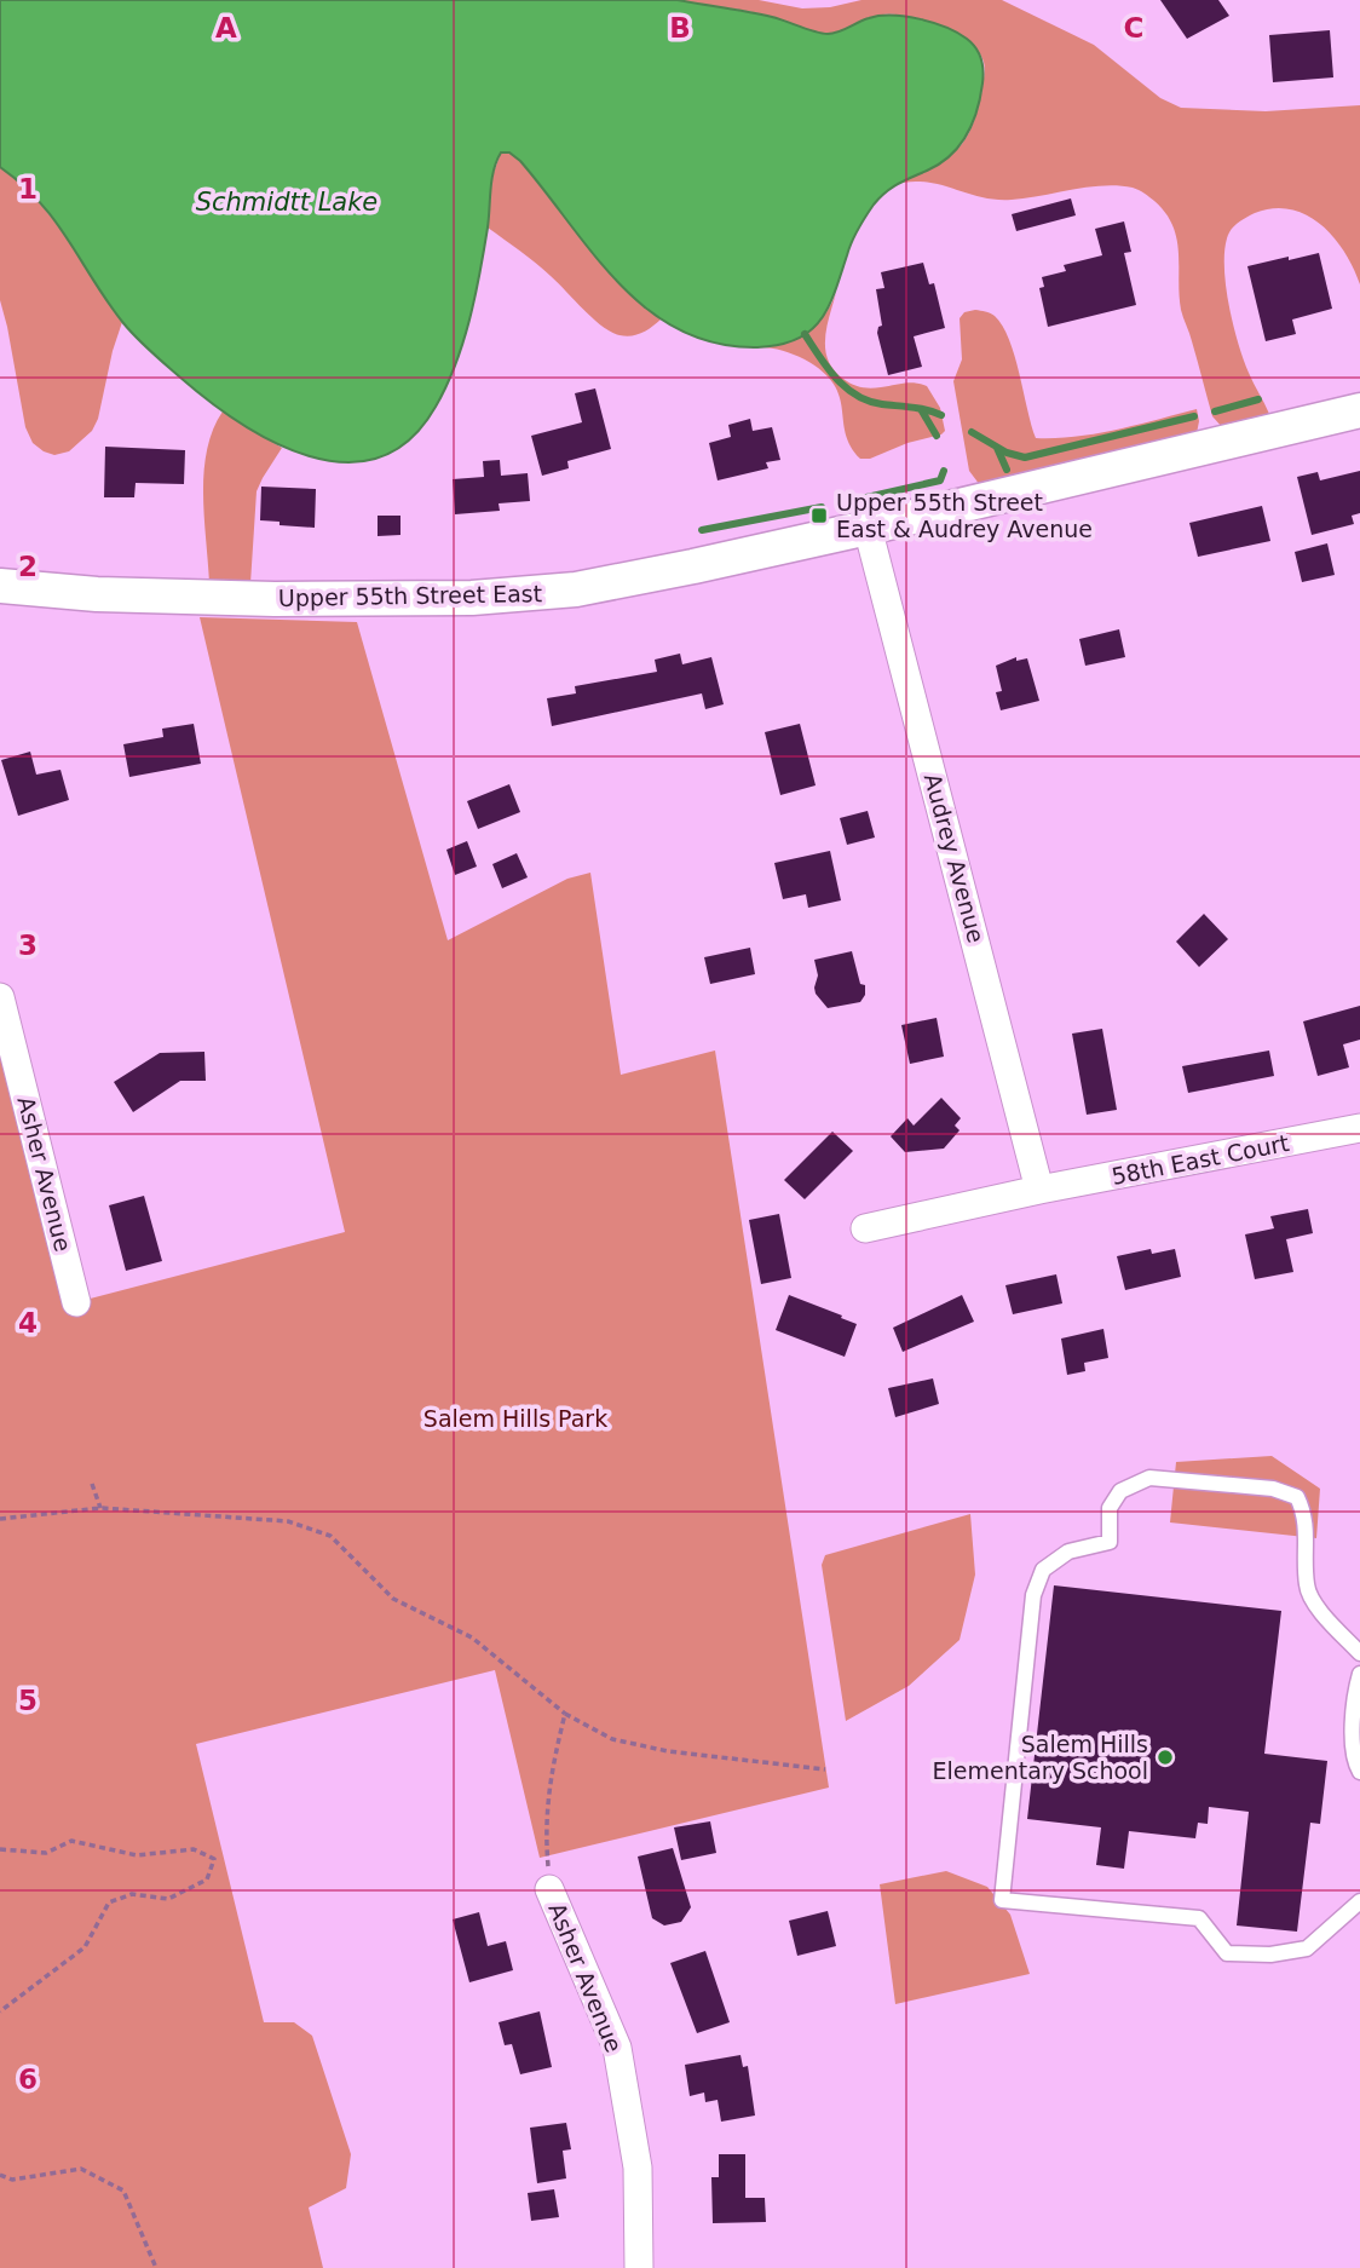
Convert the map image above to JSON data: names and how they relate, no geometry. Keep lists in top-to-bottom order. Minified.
{"streets":{"street":["Upper 55th Street East","Audrey Avenue","58th East Court","Asher Avenue"]},"crossings":[["Upper 55th Street East","Audrey Avenue"],["Audrey Avenue","58th East Court"]],"water":["Schmidtt Lake"],"parks":["Salem Hills Park"],"places":{"transit":["Upper 55th Street East & Audrey Avenue"],"other":["Salem Hills Elementary School"]},"grid":{"columns":["A","B","C"],"rows":["1","2","3","4","5","6"]}}
